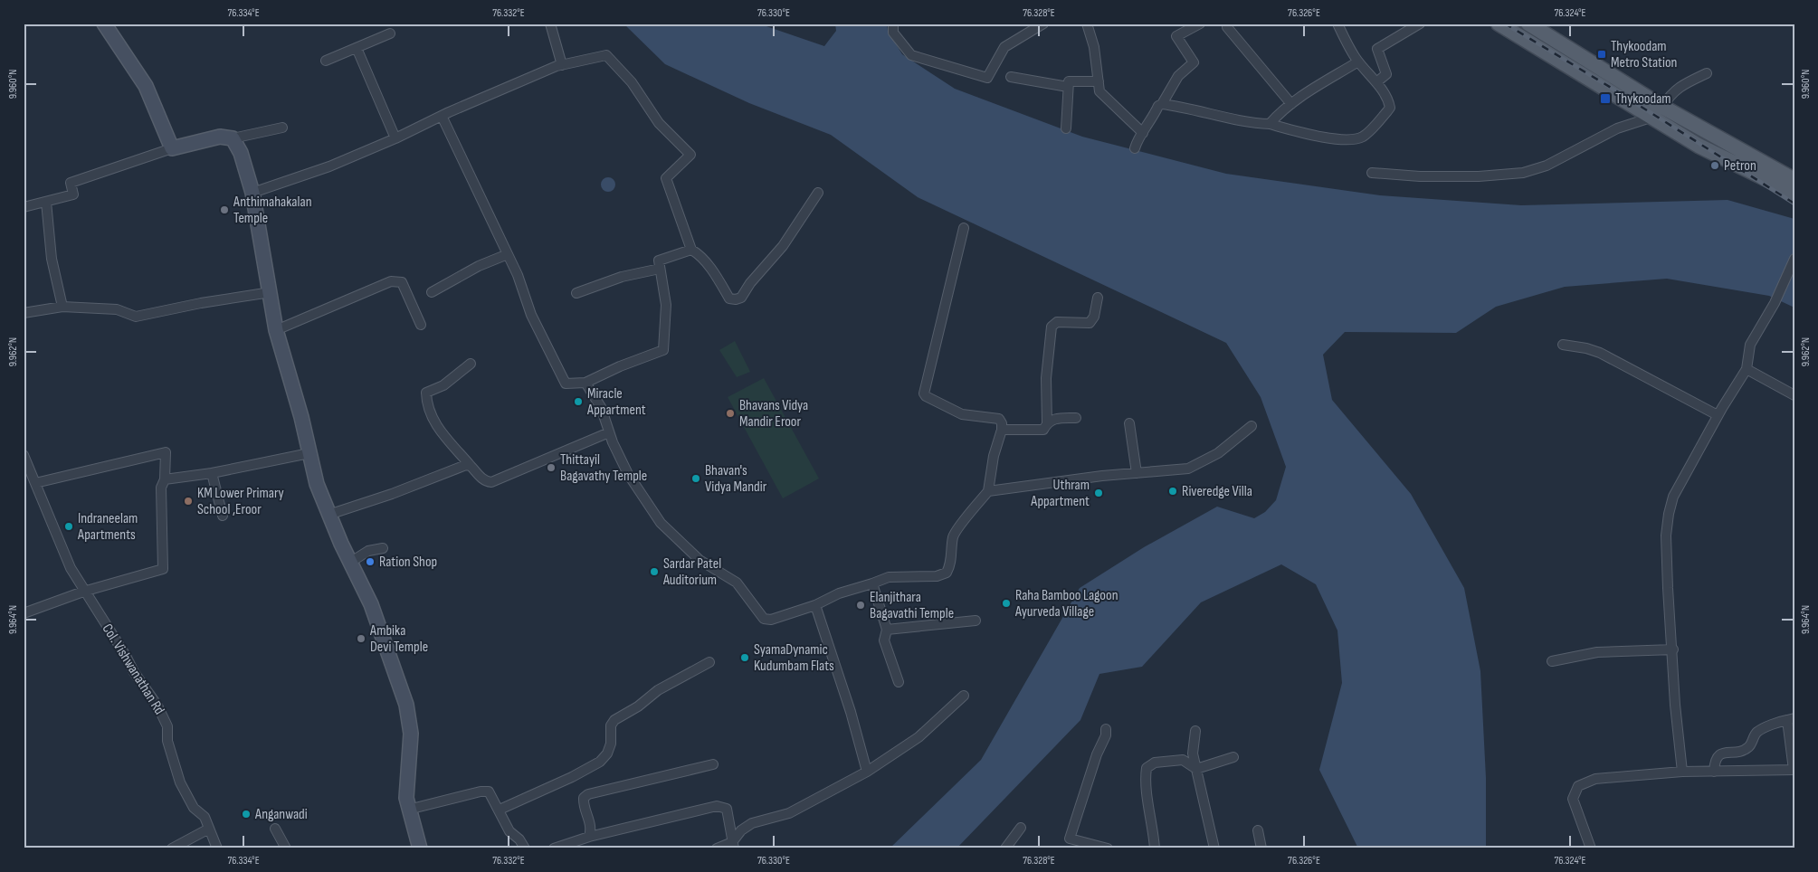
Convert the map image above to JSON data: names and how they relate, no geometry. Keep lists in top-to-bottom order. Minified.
{"streets":{"street":["Col. Vishwanathan Rd"]},"places":{"transit":["Thykoodam Metro Station","Thykoodam"],"other":["Petron","Anthimahakalan Temple","Miracle Appartment","Bhavans Vidya Mandir Eroor","Thittayil Bagavathy Temple","Bhavan's Vidya Mandir","Riveredge Villa","Uthram Appartment","KM Lower Primary School ,Eroor","Indraneelam Apartments","Ration Shop","Sardar Patel Auditorium","Raha Bamboo Lagoon Ayurveda Village","Elanjithara Bagavathi Temple","Ambika Devi Temple","SyamaDynamic Kudumbam Flats","Anganwadi"]},"coordinates":["76.334°E","76.332°E","76.330°E","76.328°E","76.326°E","76.324°E","9.960°N","9.962°N","9.964°N"]}
